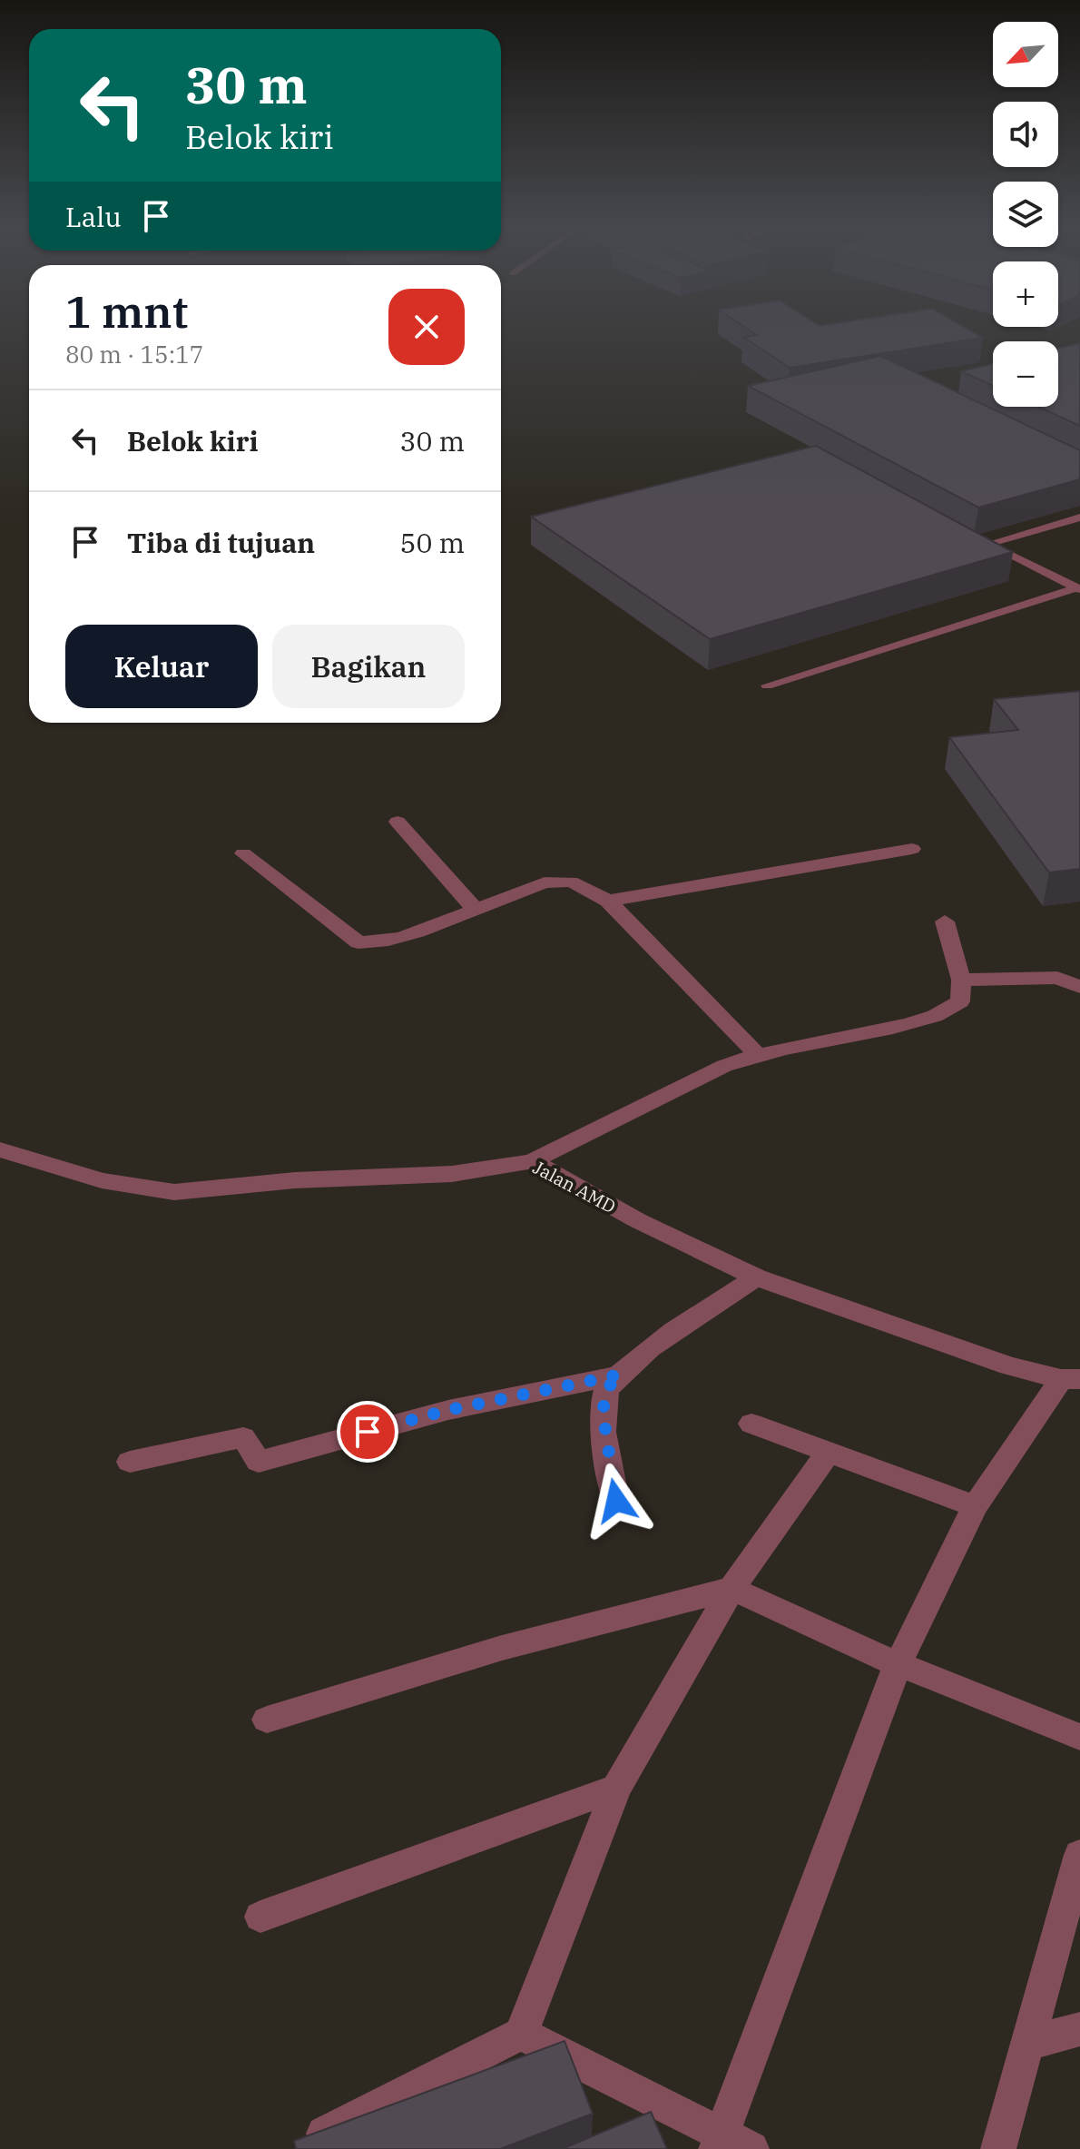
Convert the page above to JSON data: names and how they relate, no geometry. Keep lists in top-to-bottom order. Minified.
{"streets":{"street":["Jalan AMD"]},"north":"bottom left","page":{"map_buttons":["+","−"],"turn":["30 m","Belok kiri"],"then":"Lalu","heading":["1 mnt","80 m · 15:17"],"list":[{"name":"Belok kiri","value":"30 m"},{"name":"Tiba di tujuan","value":"50 m"}],"buttons":["Keluar","Bagikan"]}}
